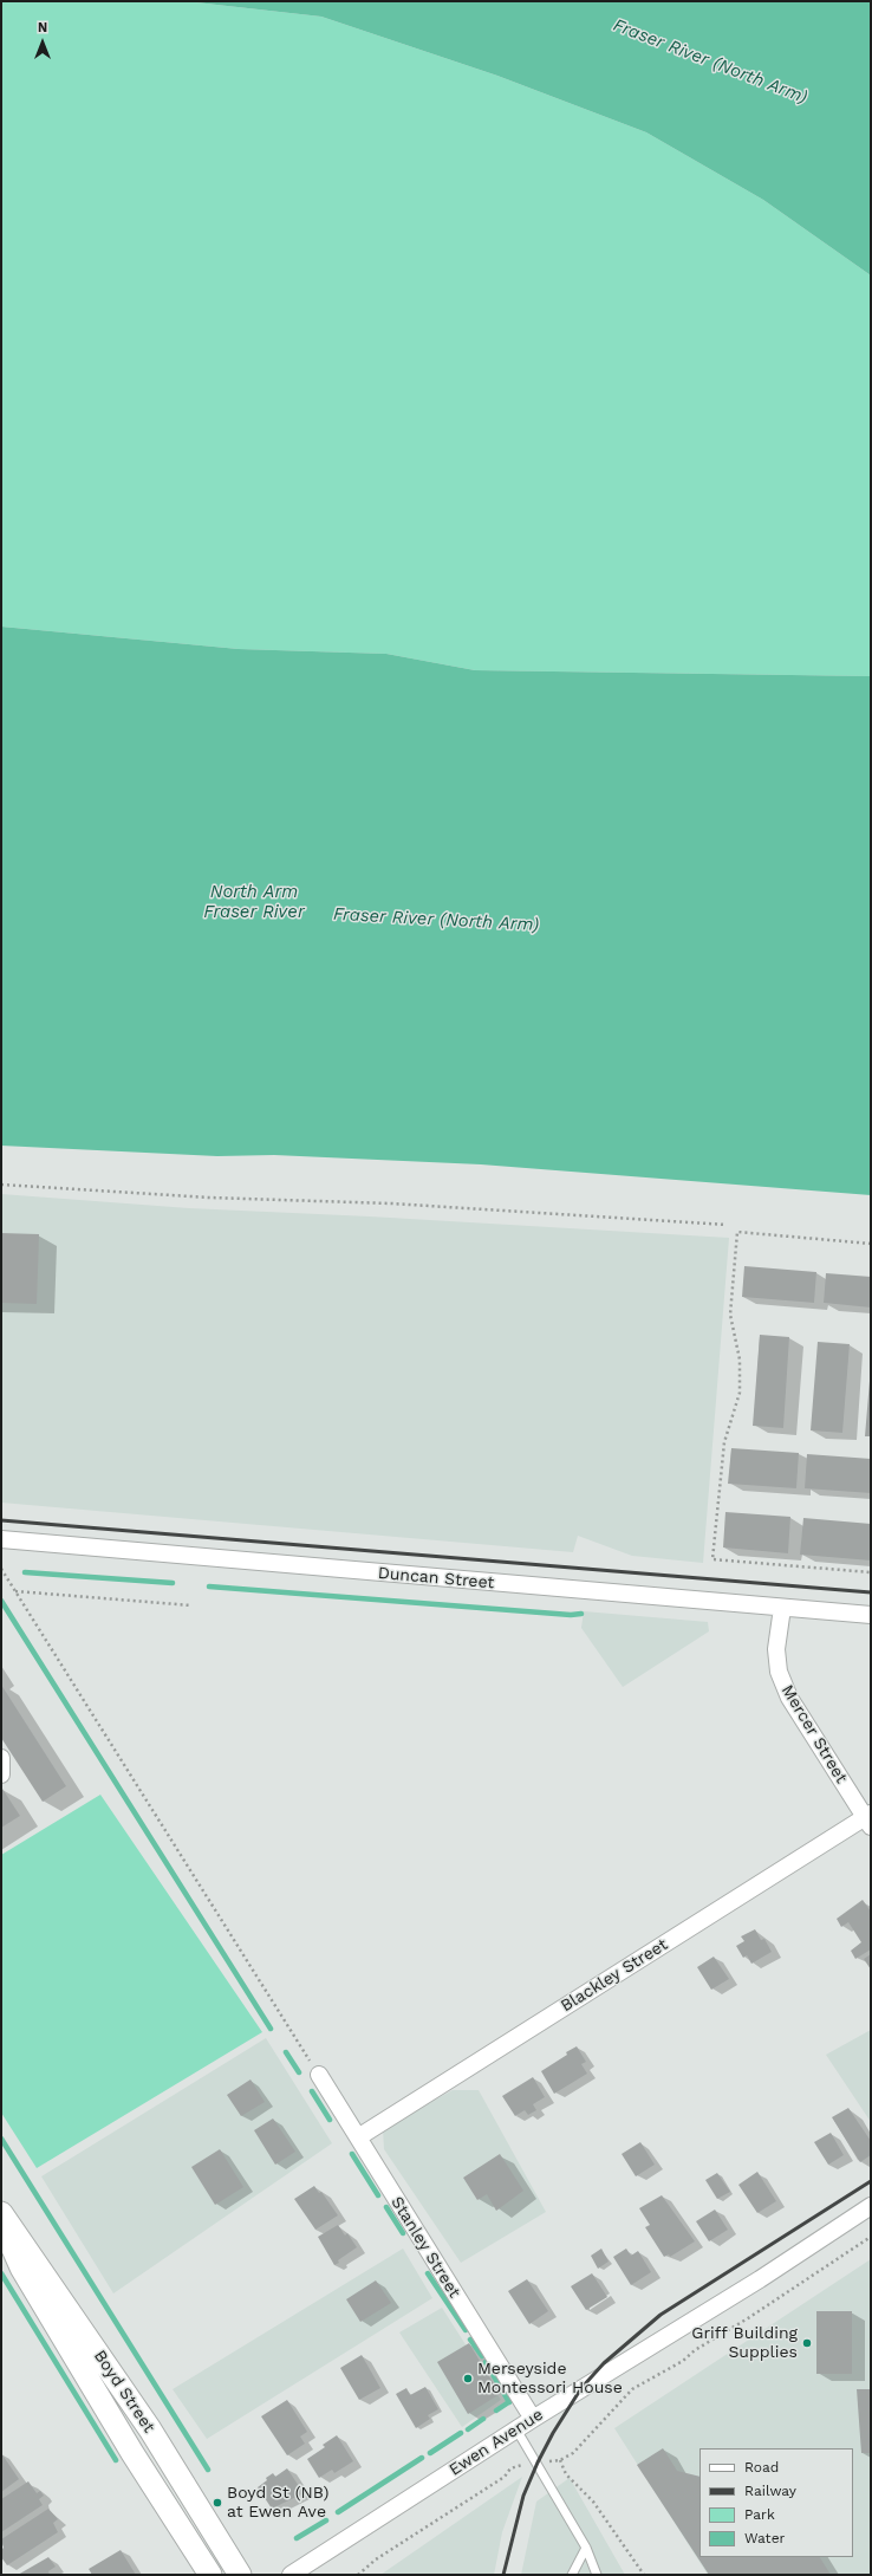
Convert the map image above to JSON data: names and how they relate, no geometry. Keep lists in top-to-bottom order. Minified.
{"streets":{"main road":["Boyd Street"],"street":["Duncan Street","Mercer Street","Blackley Street","Stanley Street","Ewen Avenue"]},"crossings":[["Duncan Street","Mercer Street"],["Mercer Street","Blackley Street"],["Blackley Street","Stanley Street"],["Stanley Street","Ewen Avenue"]],"water":["Fraser River (North Arm)","North Arm Fraser River"],"places":["Griff Building Supplies","Merseyside Montessori House","Boyd St (NB) at Ewen Ave"],"legend":["Road","Railway","Park","Water"],"north":"top"}
